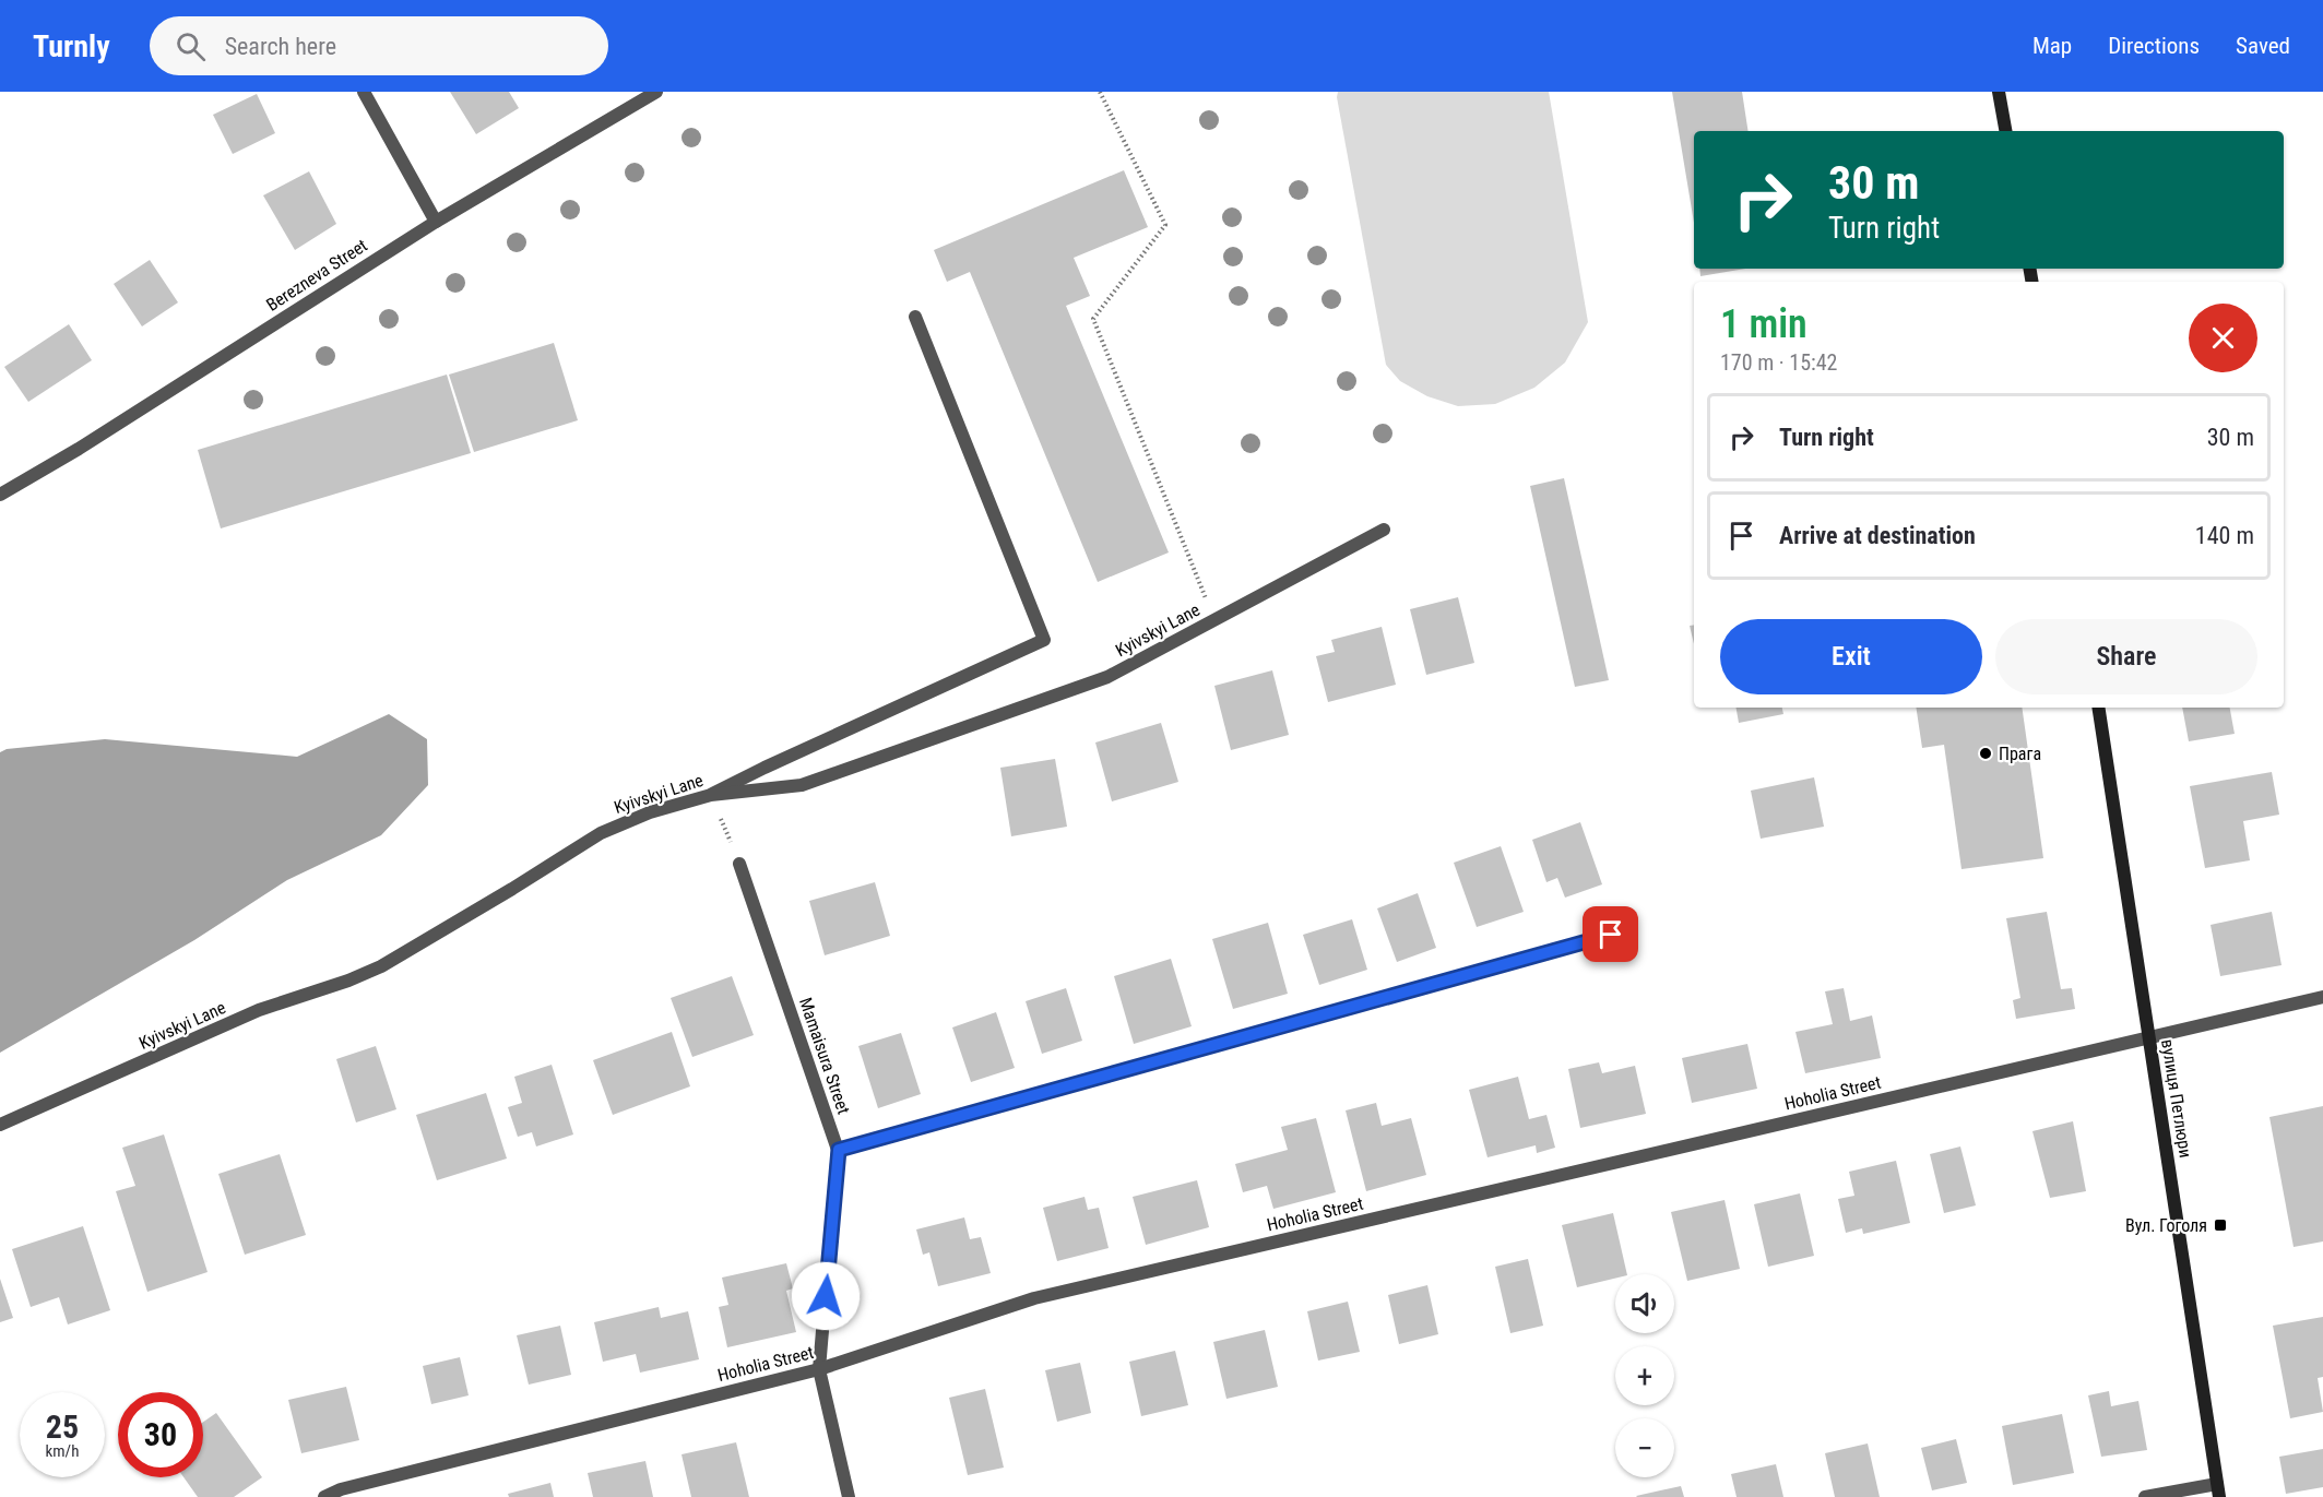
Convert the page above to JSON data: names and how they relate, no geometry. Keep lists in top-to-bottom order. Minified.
{"streets":{"main road":["вулиця Петлюри"],"street":["Berezneva Street","Kyivskyi Lane","Mamaisura Street","Hoholia Street"]},"crossings":[["Mamaisura Street","Hoholia Street"],["Hoholia Street","вулиця Петлюри"]],"places":{"other":["Прага"],"transit":["Вул. Гоголя"]},"page":{"header":"Turnly","search":"Search here","nav":["Map","Directions","Saved"],"turn":["30 m","Turn right"],"heading":["1 min","170 m · 15:42"],"list":[{"name":"Turn right","value":"30 m"},{"name":"Arrive at destination","value":"140 m"}],"buttons":["Exit","Share"],"map_buttons":["+","−"],"speed":"25 km/h","limit":"30"}}
